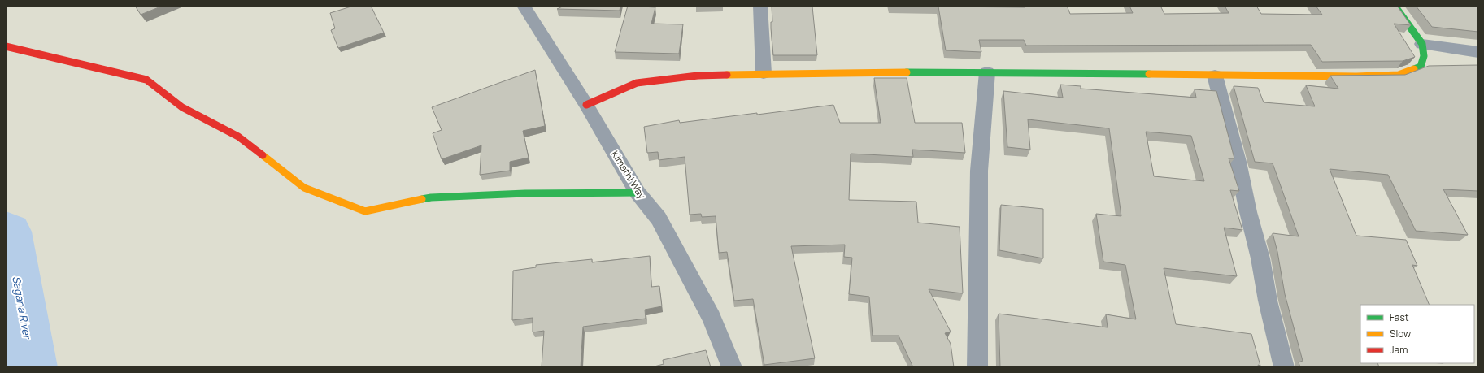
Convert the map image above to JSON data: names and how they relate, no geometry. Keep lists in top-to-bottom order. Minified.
{"streets":{"street":["Kimathi Way"]},"water":["Sagana River"],"legend":["Fast","Slow","Jam"]}
